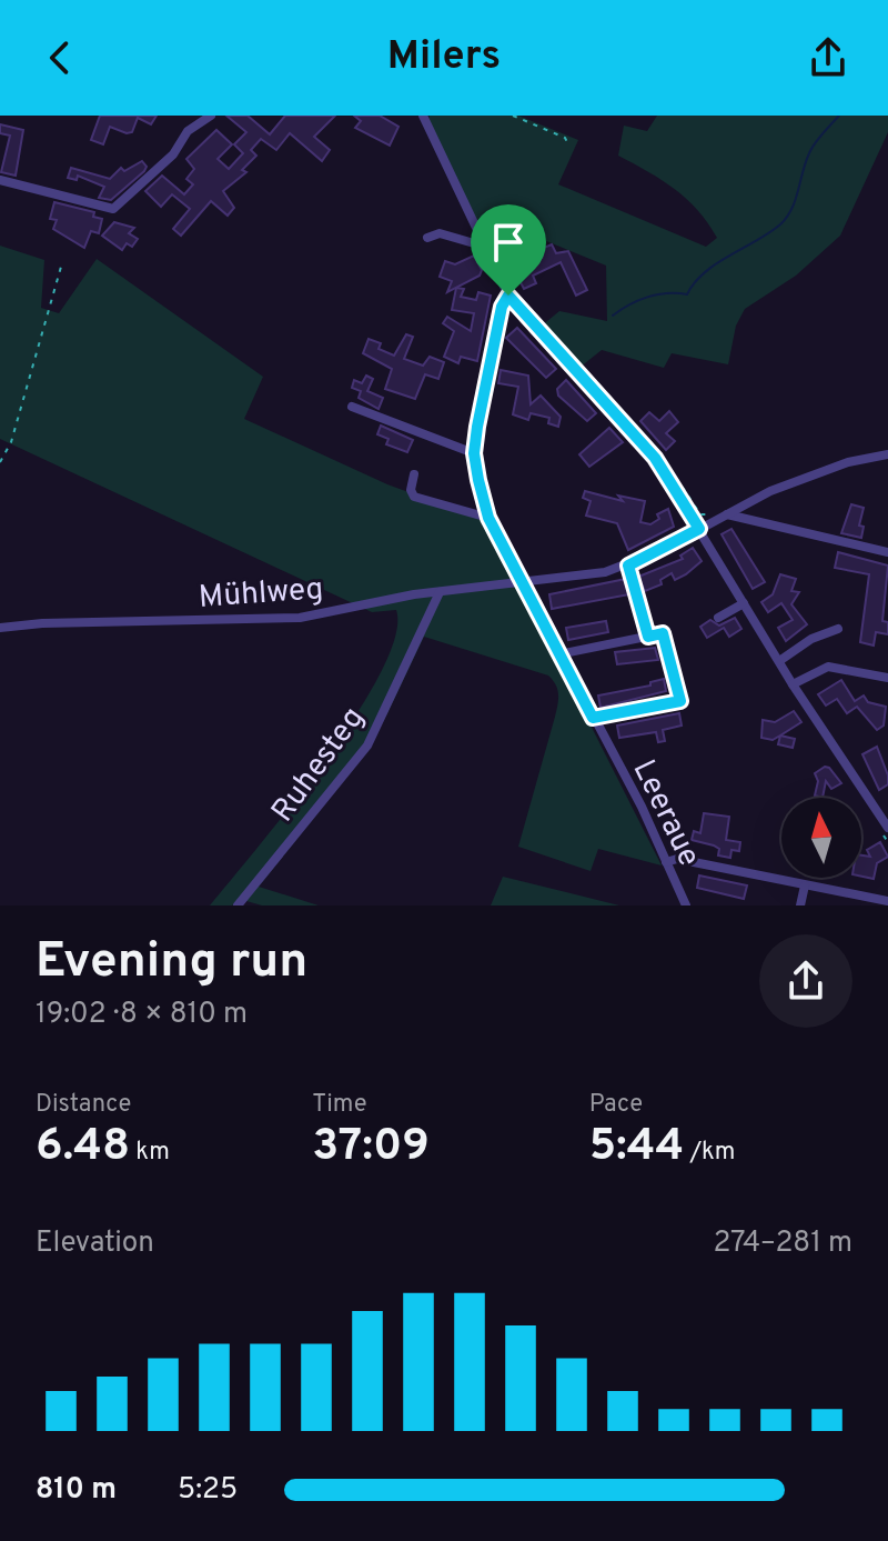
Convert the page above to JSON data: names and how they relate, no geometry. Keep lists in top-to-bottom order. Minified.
{"streets":{"street":["Mühlweg","Ruhesteg","Leeraue"]},"crossings":[["Mühlweg","Ruhesteg"],["Mühlweg","Leeraue"]],"north":"top","page":{"header":"Milers","heading":["Evening run","19:02 · 8 × 810 m"],"stats":[["Distance","6.48 km"],["Time","37:09"],["Pace","5:44 /km"]],"chart":["Elevation","274–281 m"],"list":[{"name":"810 m","note":"5:25"}]}}
